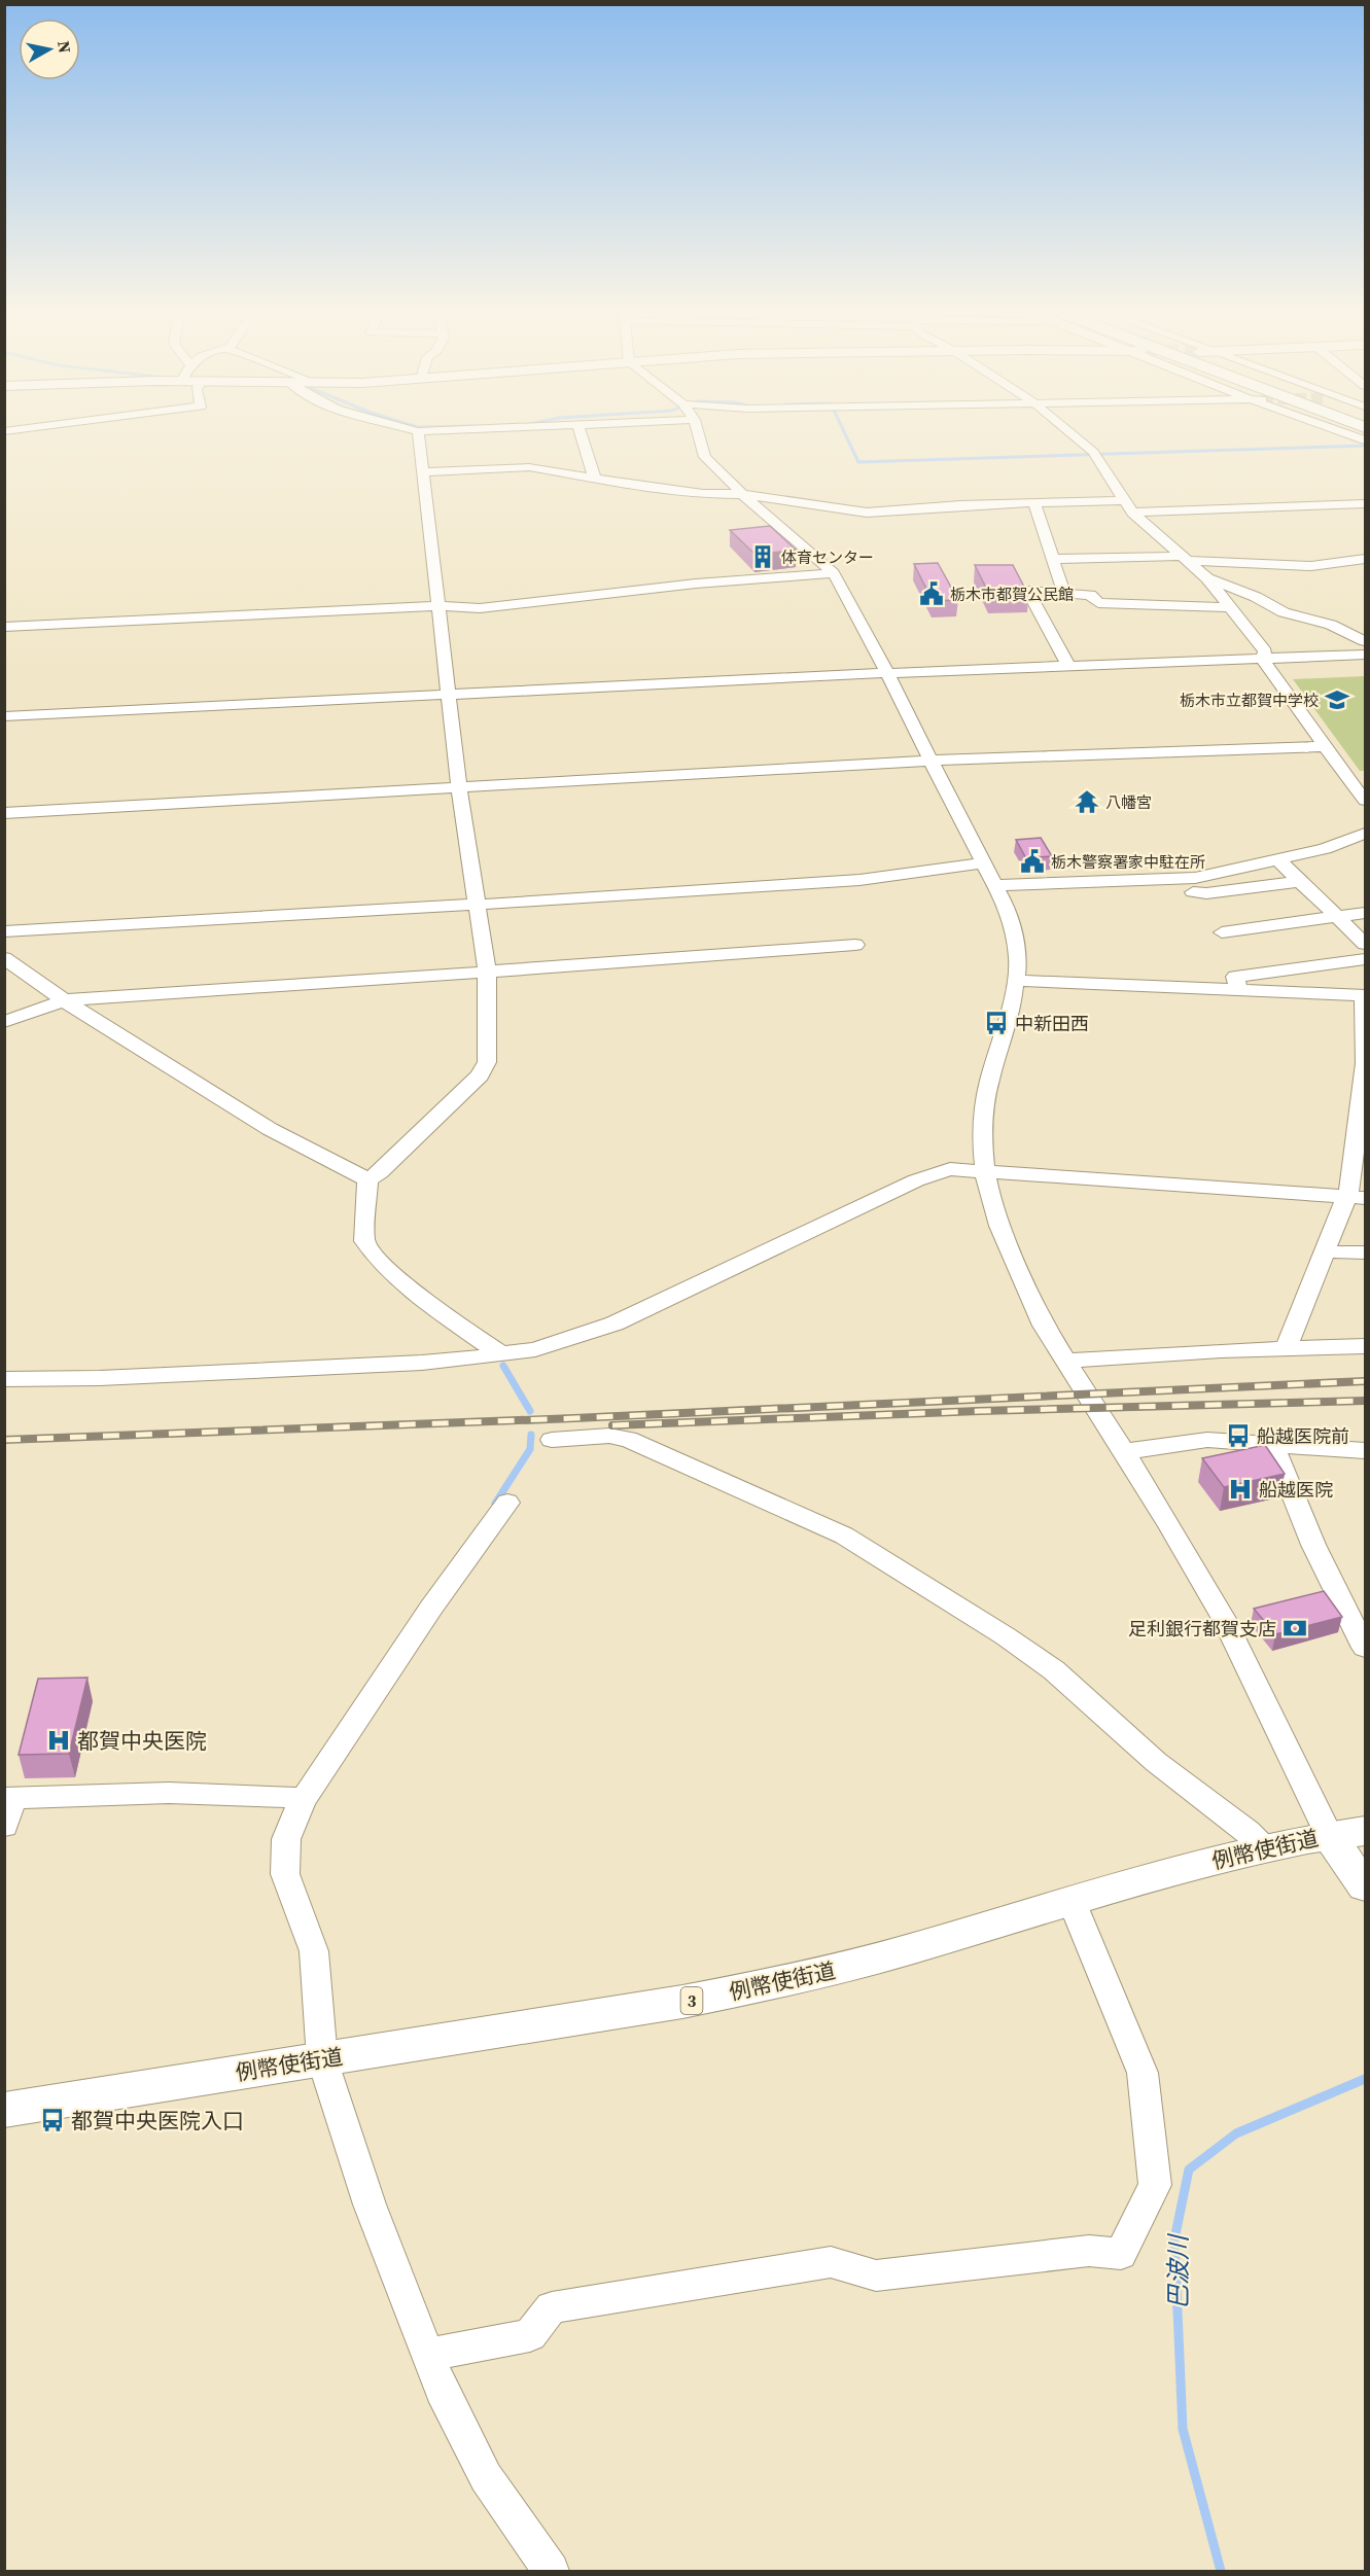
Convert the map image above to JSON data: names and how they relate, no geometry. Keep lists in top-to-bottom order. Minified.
{"streets":{"main road":["例幣使街道","3"]},"water":["巴波川"],"places":{"building":["体育センター"],"public building":["栃木市都賀公民館","栃木警察署家中駐在所"],"school or university":["栃木市立都賀中学校"],"temple":["八幡宮"],"bus stop":["中新田西","船越医院前","都賀中央医院入口"],"hospital":["船越医院","都賀中央医院"],"bank":["足利銀行都賀支店"]},"north":"right"}
